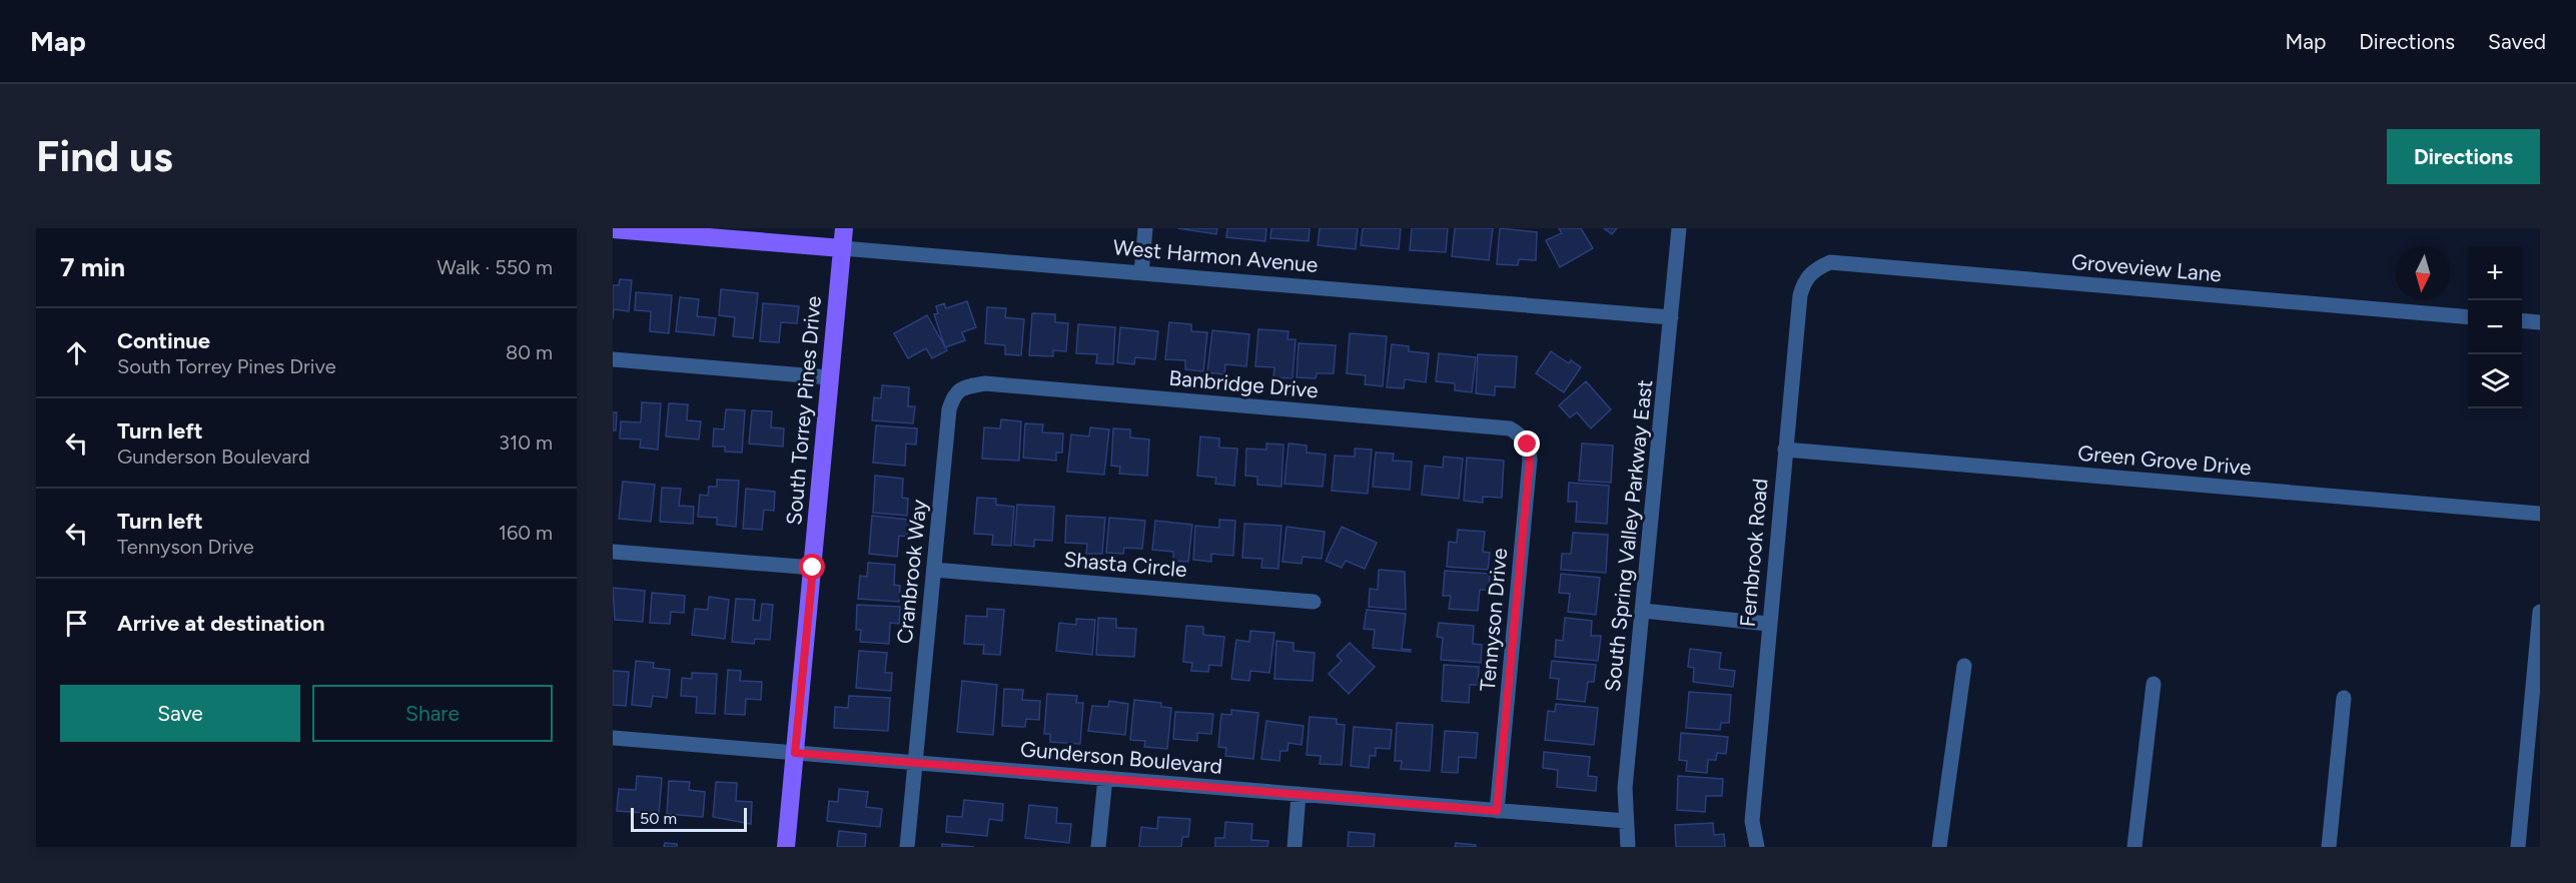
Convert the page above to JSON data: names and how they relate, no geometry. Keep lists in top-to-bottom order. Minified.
{"streets":{"main road":["West Harmon Avenue","South Torrey Pines Drive"],"street":["Groveview Lane","Banbridge Drive","Green Grove Drive","South Spring Valley Parkway East","Fernbrook Road","Shasta Circle","Cranbrook Way","Tennyson Drive","Gunderson Boulevard"]},"crossings":[["West Harmon Avenue","South Torrey Pines Drive"],["West Harmon Avenue","South Spring Valley Parkway East"],["Groveview Lane","Fernbrook Road"],["Banbridge Drive","Cranbrook Way"],["Banbridge Drive","Tennyson Drive"],["South Torrey Pines Drive","Gunderson Boulevard"],["Green Grove Drive","Fernbrook Road"],["South Spring Valley Parkway East","Gunderson Boulevard"],["Shasta Circle","Cranbrook Way"],["Cranbrook Way","Gunderson Boulevard"],["Tennyson Drive","Gunderson Boulevard"]],"scale_bar":"50 m","north":"bottom","page":{"header":"Map","nav":["Map","Directions","Saved"],"buttons":["Directions",["Save","Share"]],"title":"Find us","heading":["7 min","Walk · 550 m"],"map_buttons":["+","−"],"list":[["Continue","South Torrey Pines Drive","80 m"],["Turn left","Gunderson Boulevard","310 m"],["Turn left","Tennyson Drive","160 m"],"Arrive at destination"],"scale":"50 m"}}
